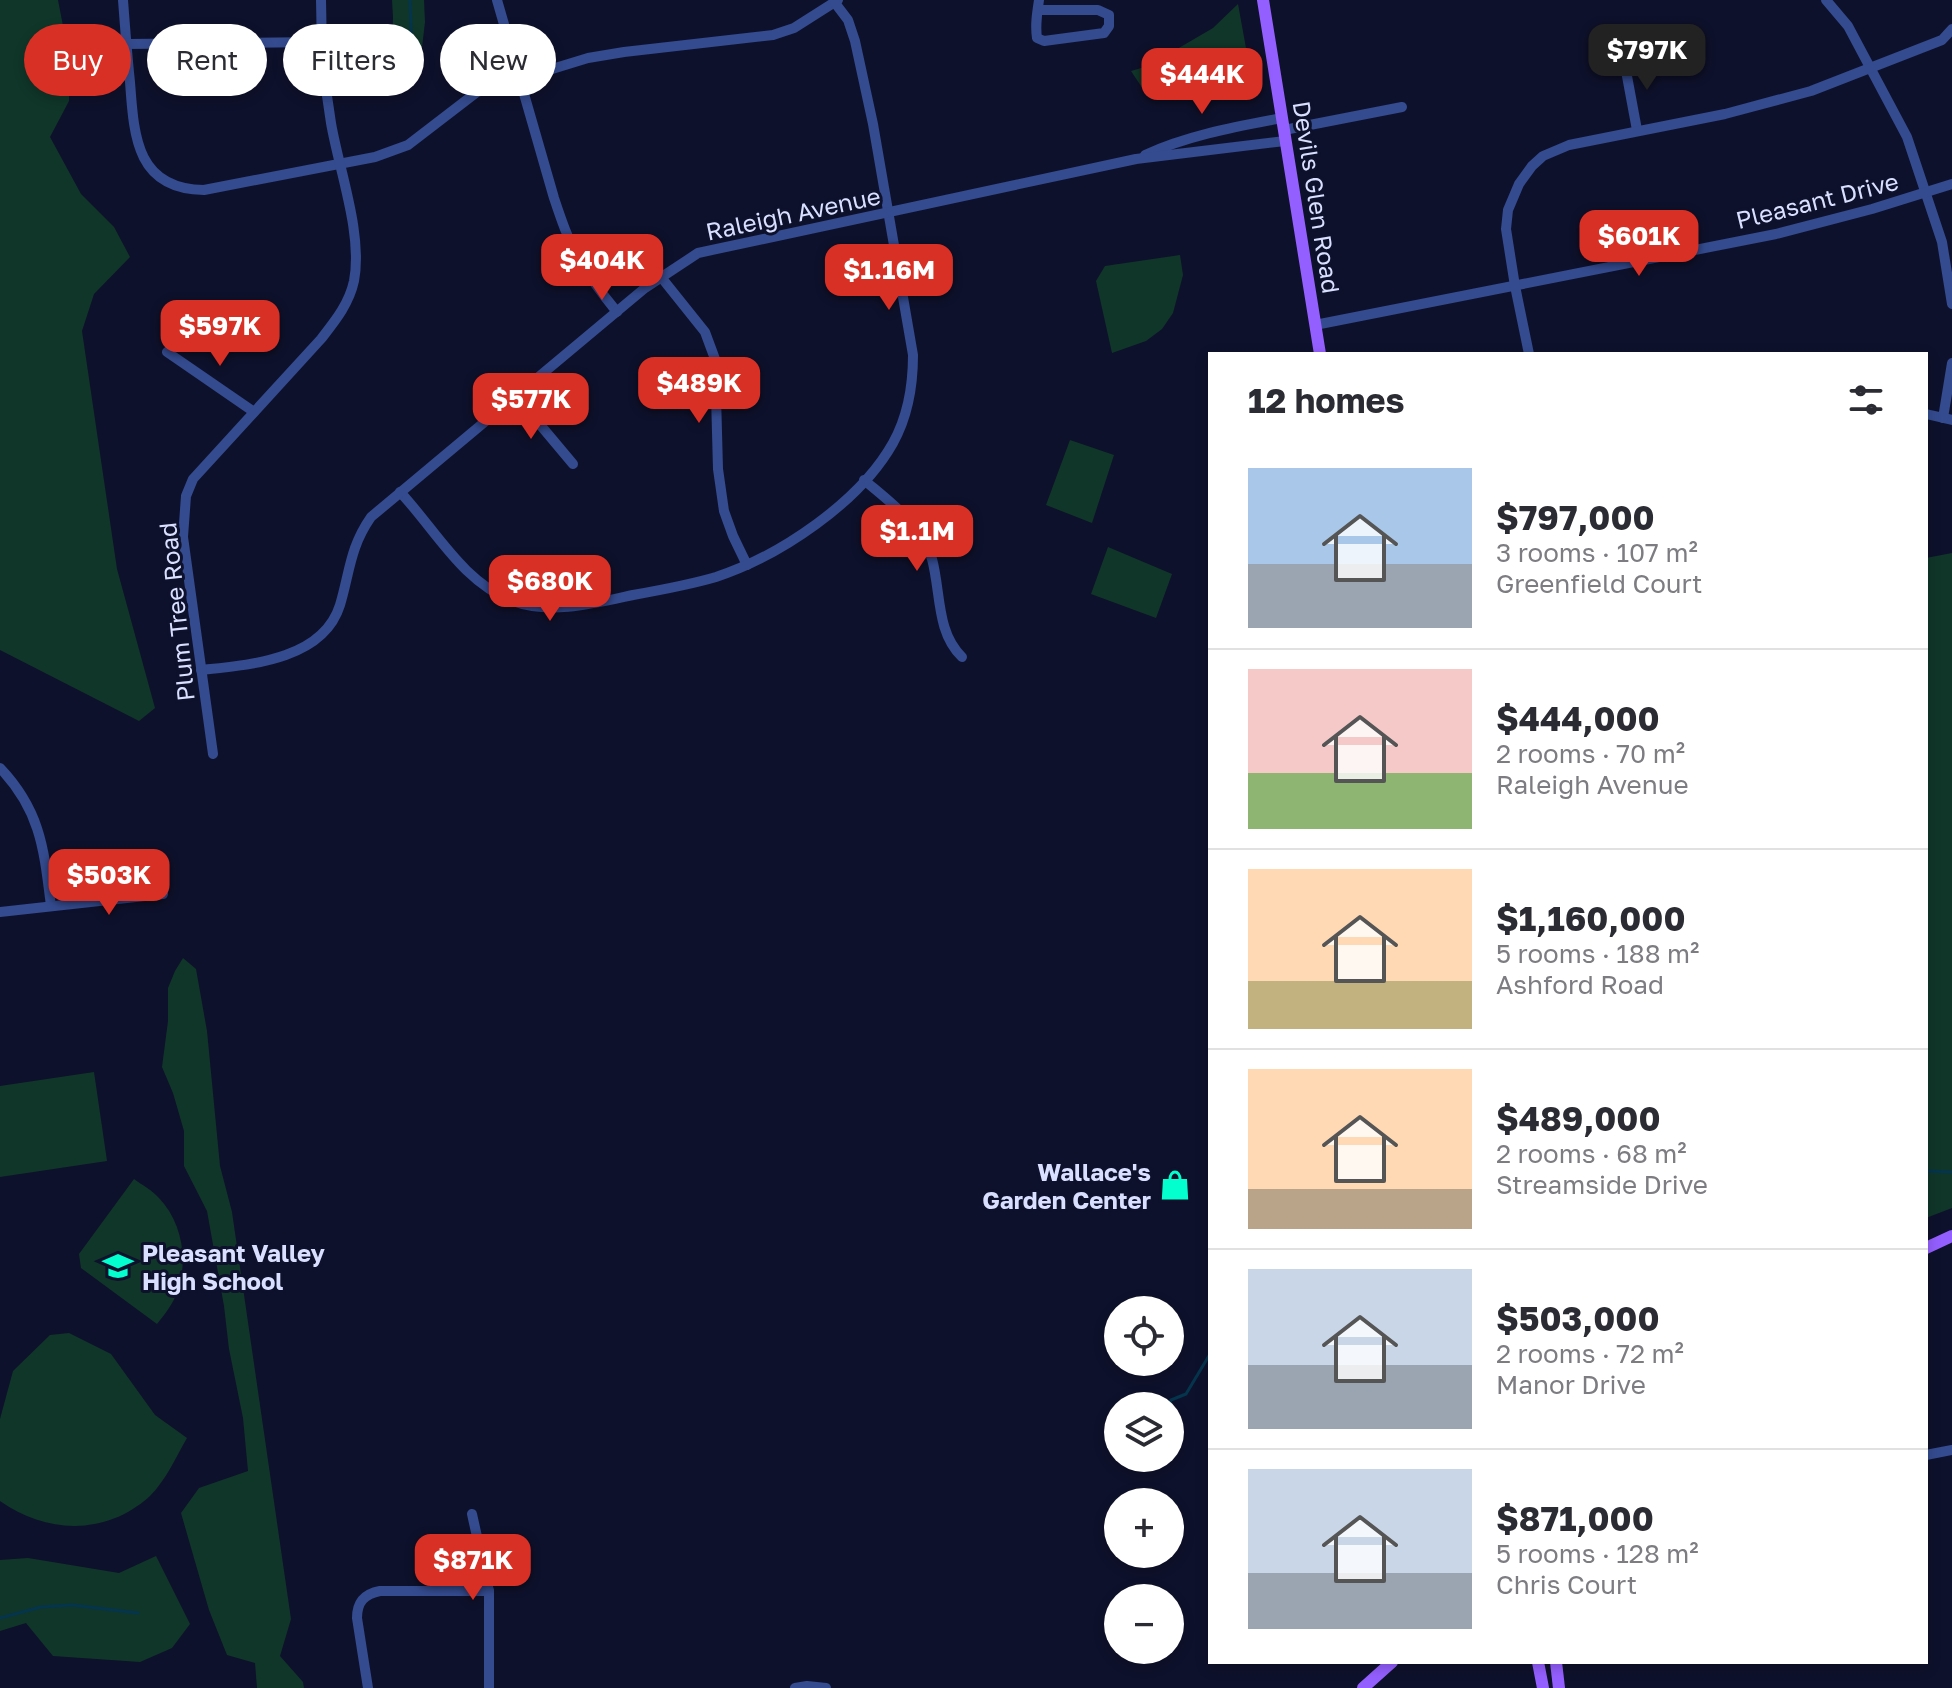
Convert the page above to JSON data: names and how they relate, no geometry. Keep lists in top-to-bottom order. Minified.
{"streets":{"main road":["Devils Glen Road"],"street":["Pleasant Drive","Raleigh Avenue","Plum Tree Road"]},"crossings":[["Devils Glen Road","Pleasant Drive"],["Devils Glen Road","Raleigh Avenue"],["Raleigh Avenue","Plum Tree Road"]],"places":{"shop":["Wallace's Garden Center"],"school or university":["Pleasant Valley High School"]},"page":{"price":["$797K","$444K","$601K","$404K","$1.16M","$597K","$489K","$577K","$1.1M","$680K","$503K","$871K"],"chip":["Buy","Rent","Filters","New"],"heading":"12 homes","list":[{"name":"$797,000","note":"3 rooms · 107 m² · Greenfield Court"},{"name":"$444,000","note":"2 rooms · 70 m² · Raleigh Avenue"},{"name":"$1,160,000","note":"5 rooms · 188 m² · Ashford Road"},{"name":"$489,000","note":"2 rooms · 68 m² · Streamside Drive"},{"name":"$503,000","note":"2 rooms · 72 m² · Manor Drive"},{"name":"$871,000","note":"5 rooms · 128 m² · Chris Court"}],"map_buttons":["+","−"]}}
